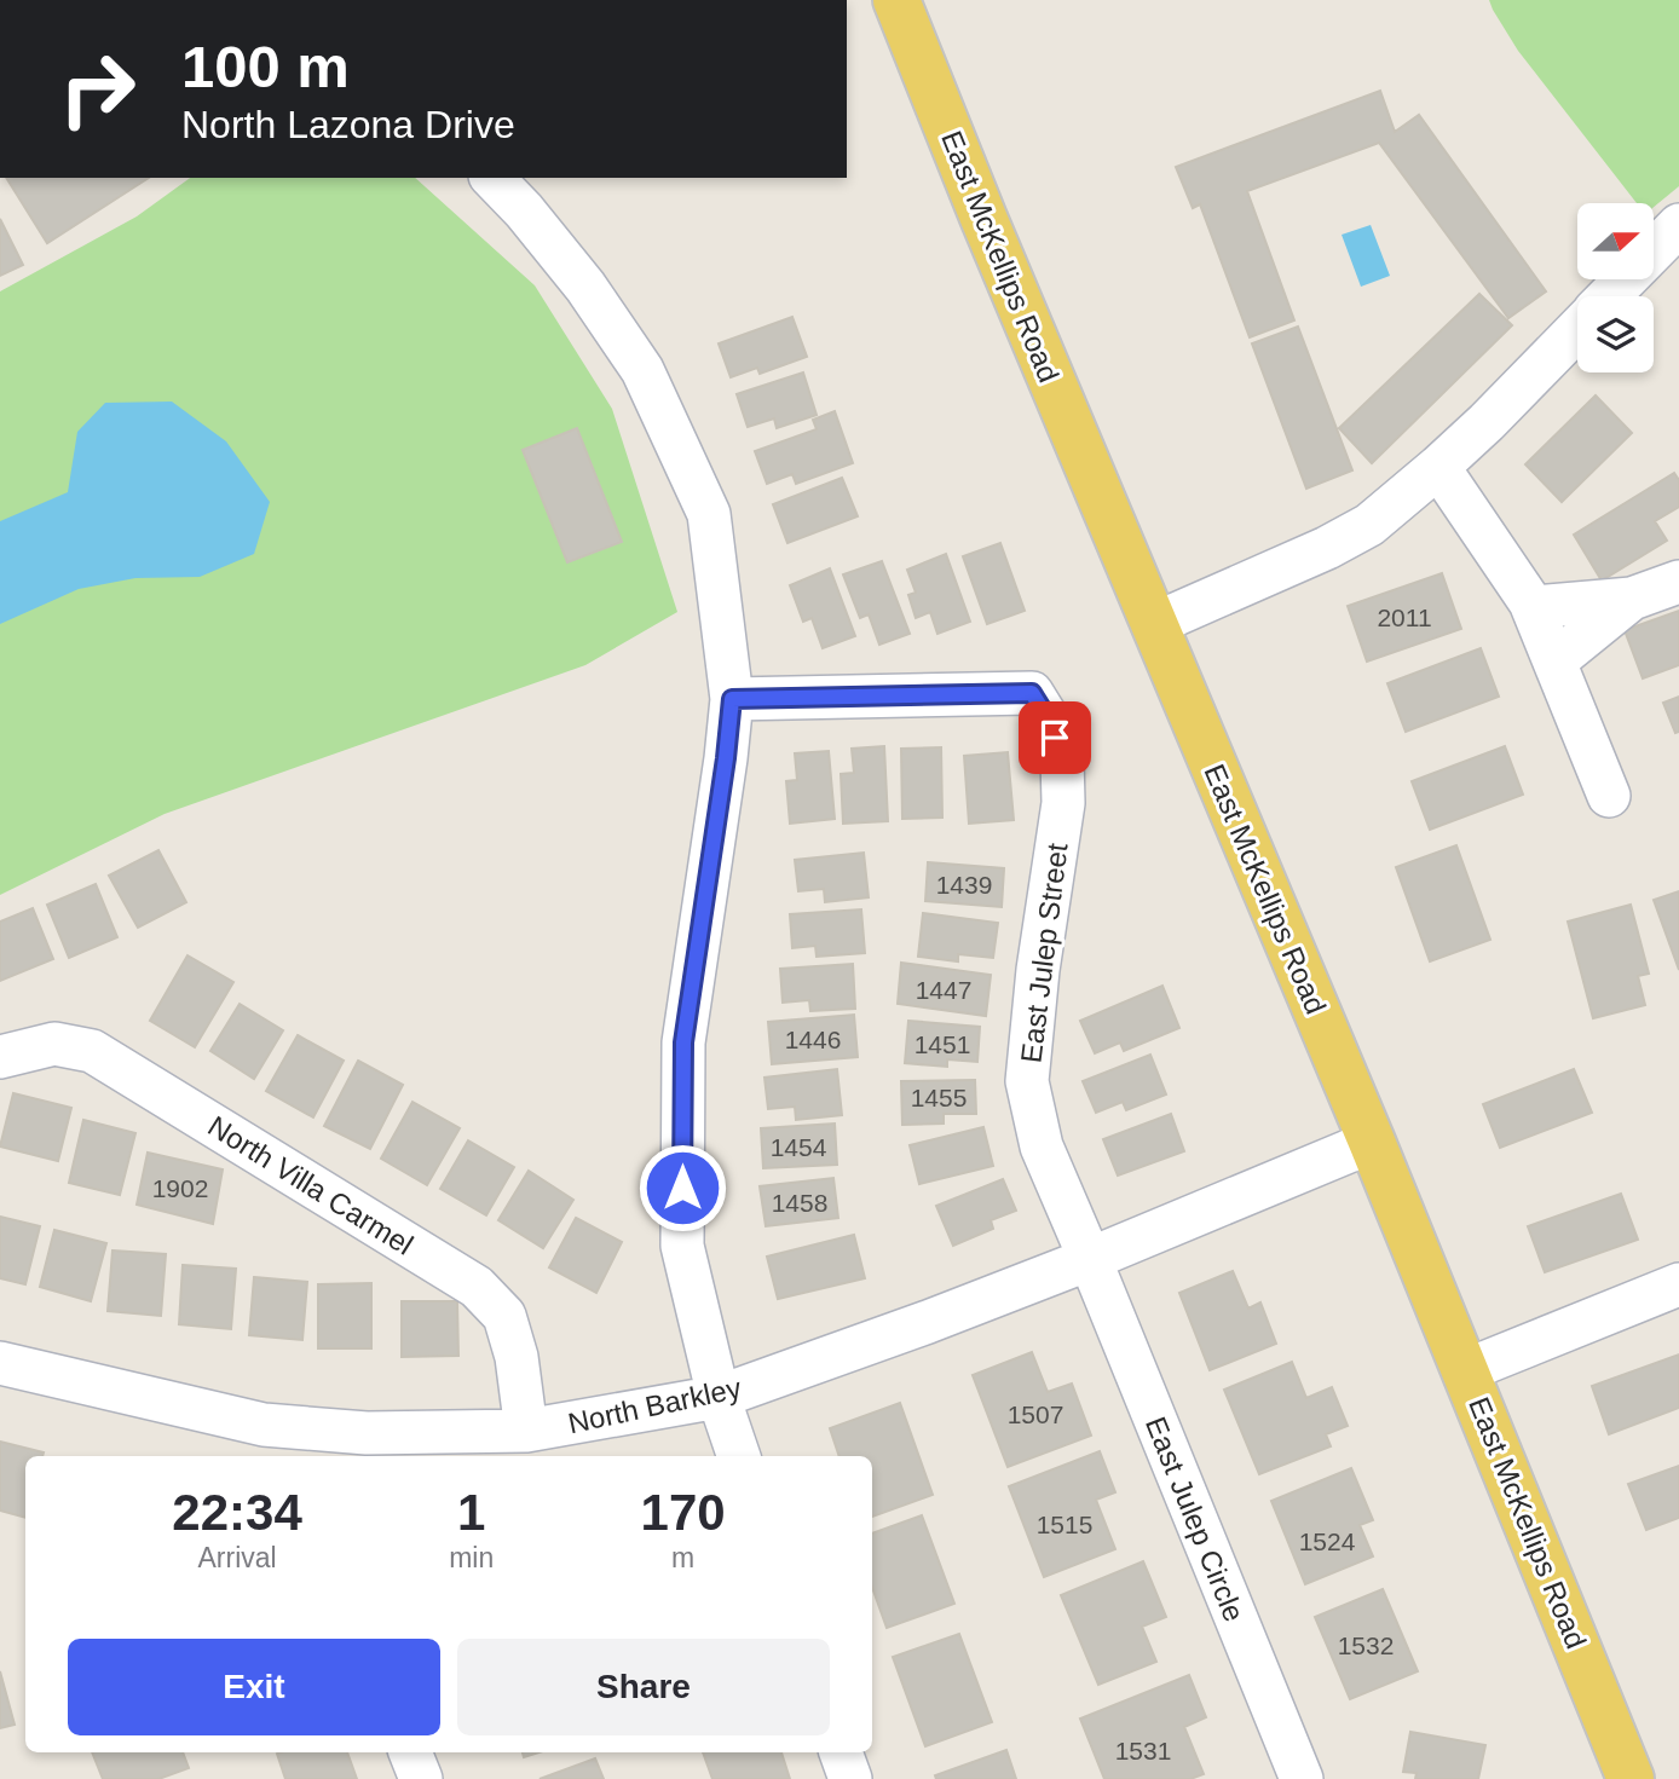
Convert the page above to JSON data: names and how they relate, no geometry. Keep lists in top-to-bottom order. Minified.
{"streets":{"main road":["East McKellips Road"],"street":["East Julep Street","North Villa Carmel","North Barkley","East Julep Circle"]},"crossings":[["East McKellips Road","North Barkley"],["East Julep Street","North Barkley"],["East Julep Street","East Julep Circle"],["North Villa Carmel","North Barkley"],["North Barkley","East Julep Circle"]],"house_numbers":["2011","1439","1447","1446","1451","1455","1454","1902","1458","1507","1515","1524","1532","1531"],"north":"right","page":{"turn":["100 m","North Lazona Drive"],"eta":["22:34","Arrival","1","min","170","m"],"buttons":["Exit","Share"]}}
